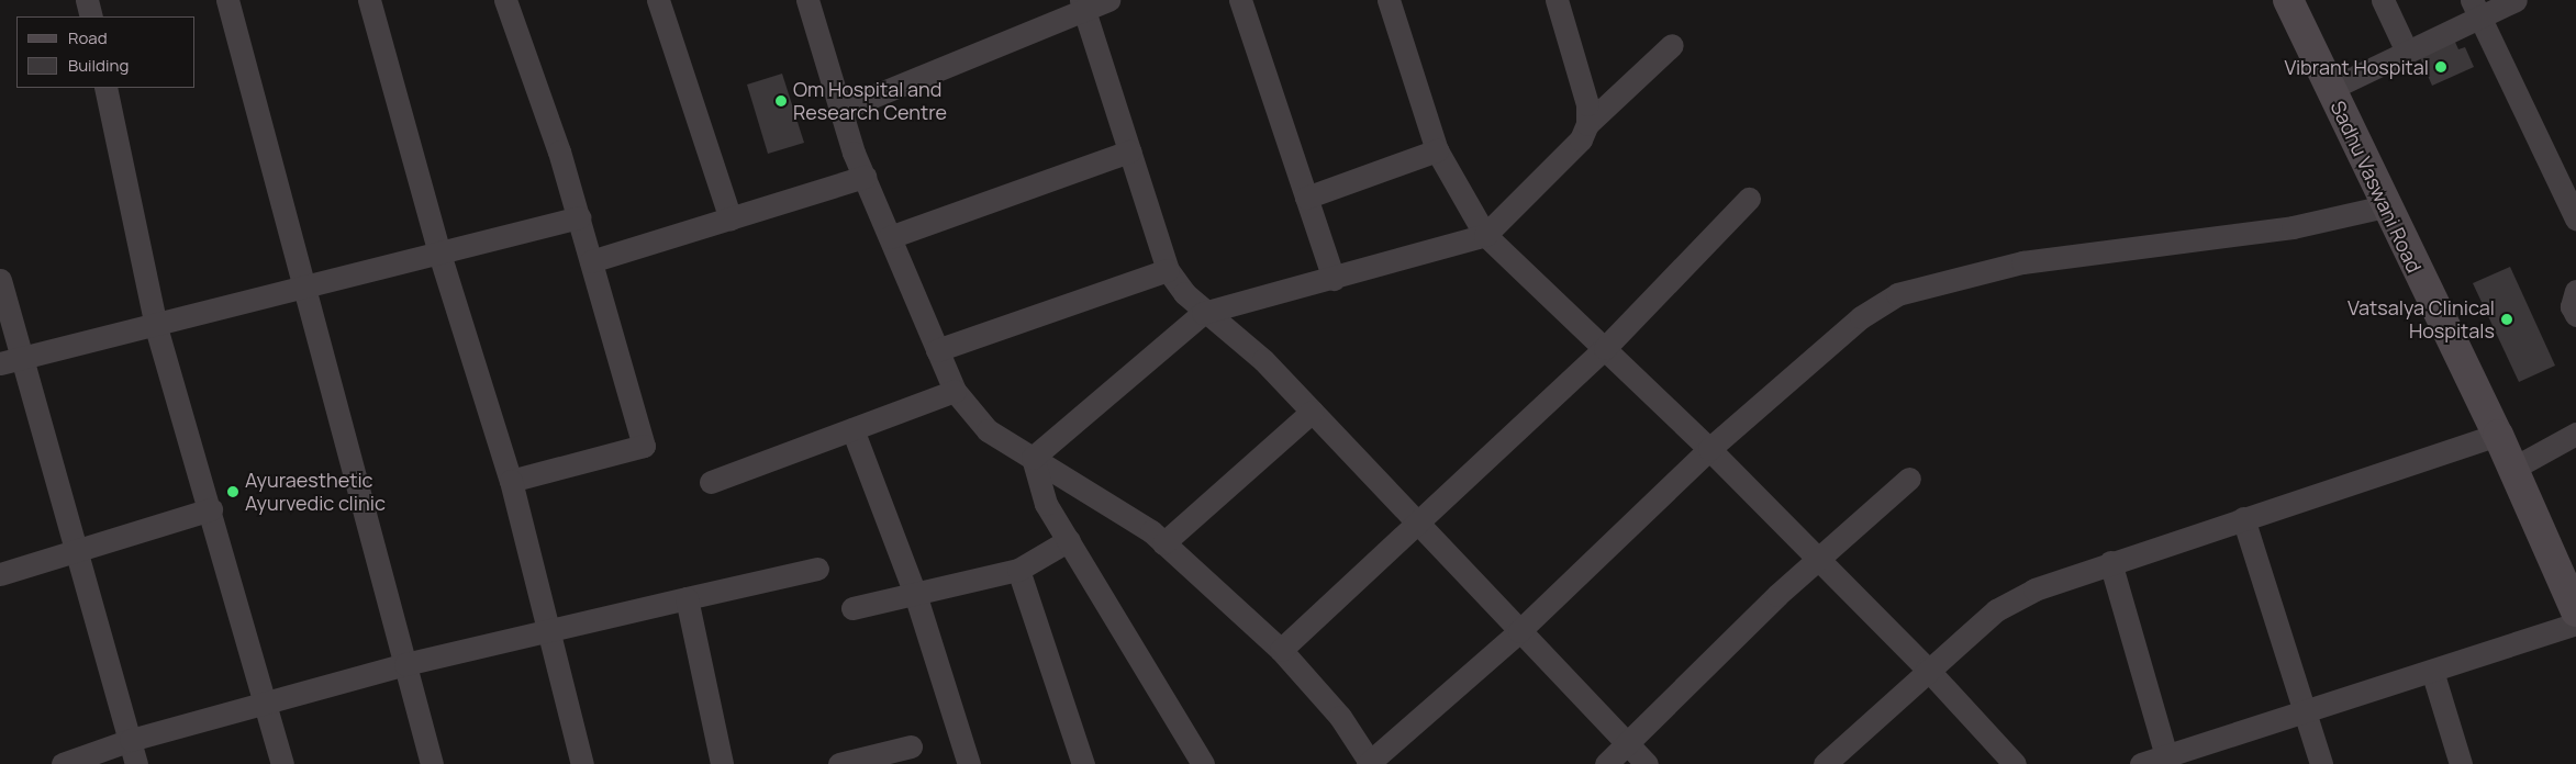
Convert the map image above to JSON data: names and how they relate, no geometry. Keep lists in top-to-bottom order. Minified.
{"streets":{"street":["Sadhu Vaswani Road"]},"places":["Vibrant Hospital","Om Hospital and Research Centre","Vatsalya Clinical Hospitals","Ayuraesthetic Ayurvedic clinic"],"legend":["Road","Building"]}
